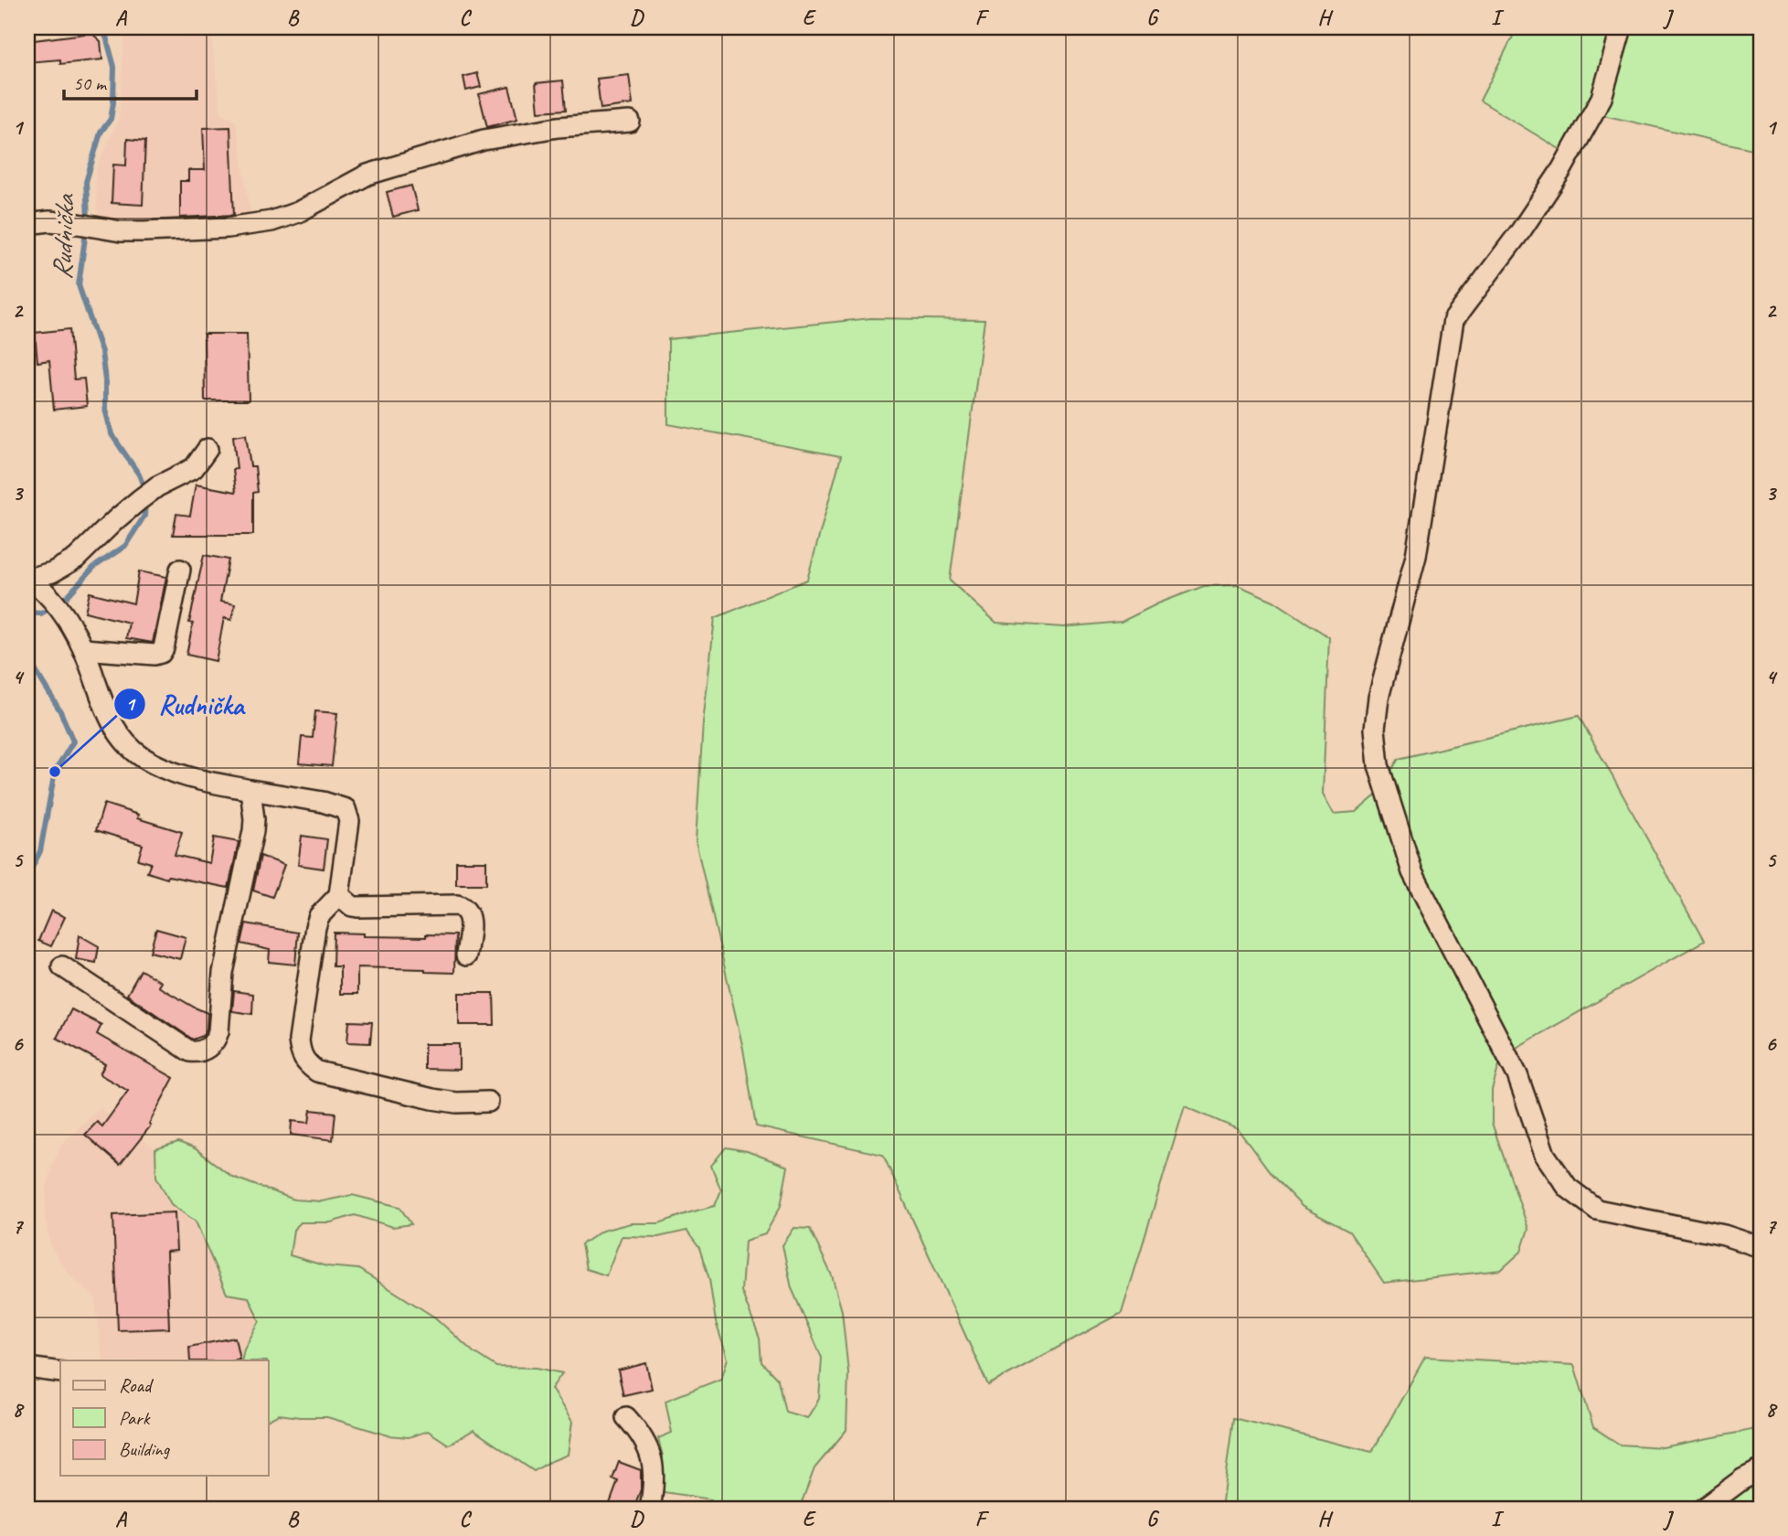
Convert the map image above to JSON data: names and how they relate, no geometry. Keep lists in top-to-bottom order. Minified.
{"water":["Rudnička"],"places":["Rudnička"],"legend":["Road","Park","Building"],"scale_bar":"50 m","grid":{"columns":["A","B","C","D","E","F","G","H","I","J"],"rows":["1","2","3","4","5","6","7","8"]}}
